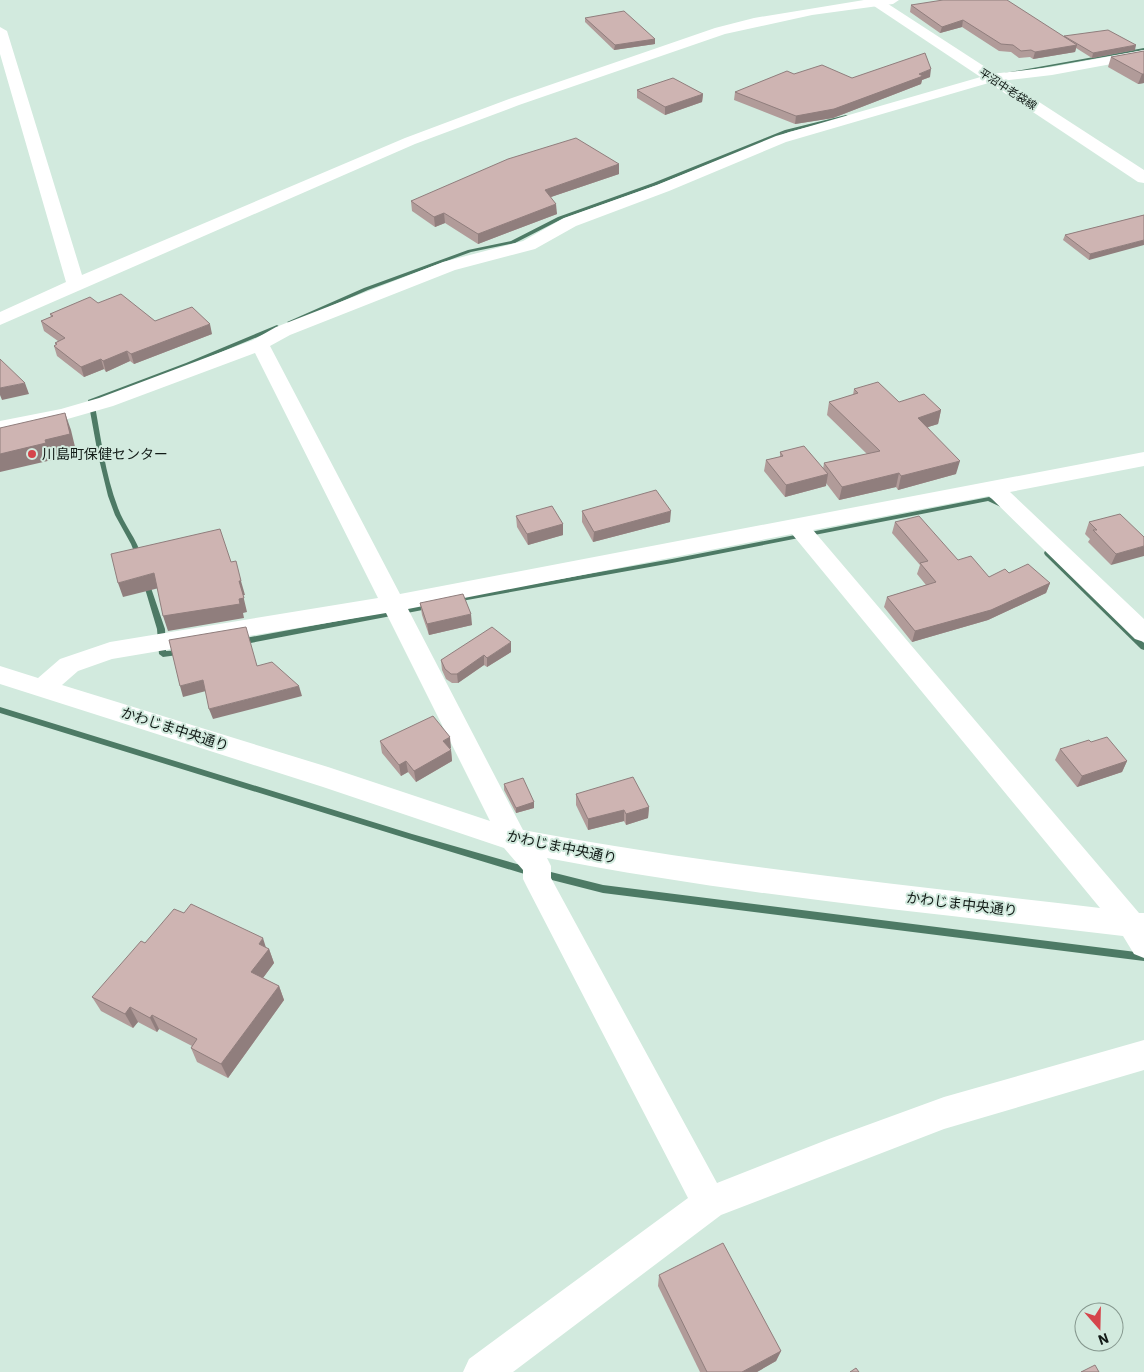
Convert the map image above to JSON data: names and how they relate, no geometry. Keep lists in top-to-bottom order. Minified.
{"streets":{"main road":["平沼中老袋線"],"street":["かわじま中央通り"]},"places":["川島町保健センター"],"north":"bottom"}
